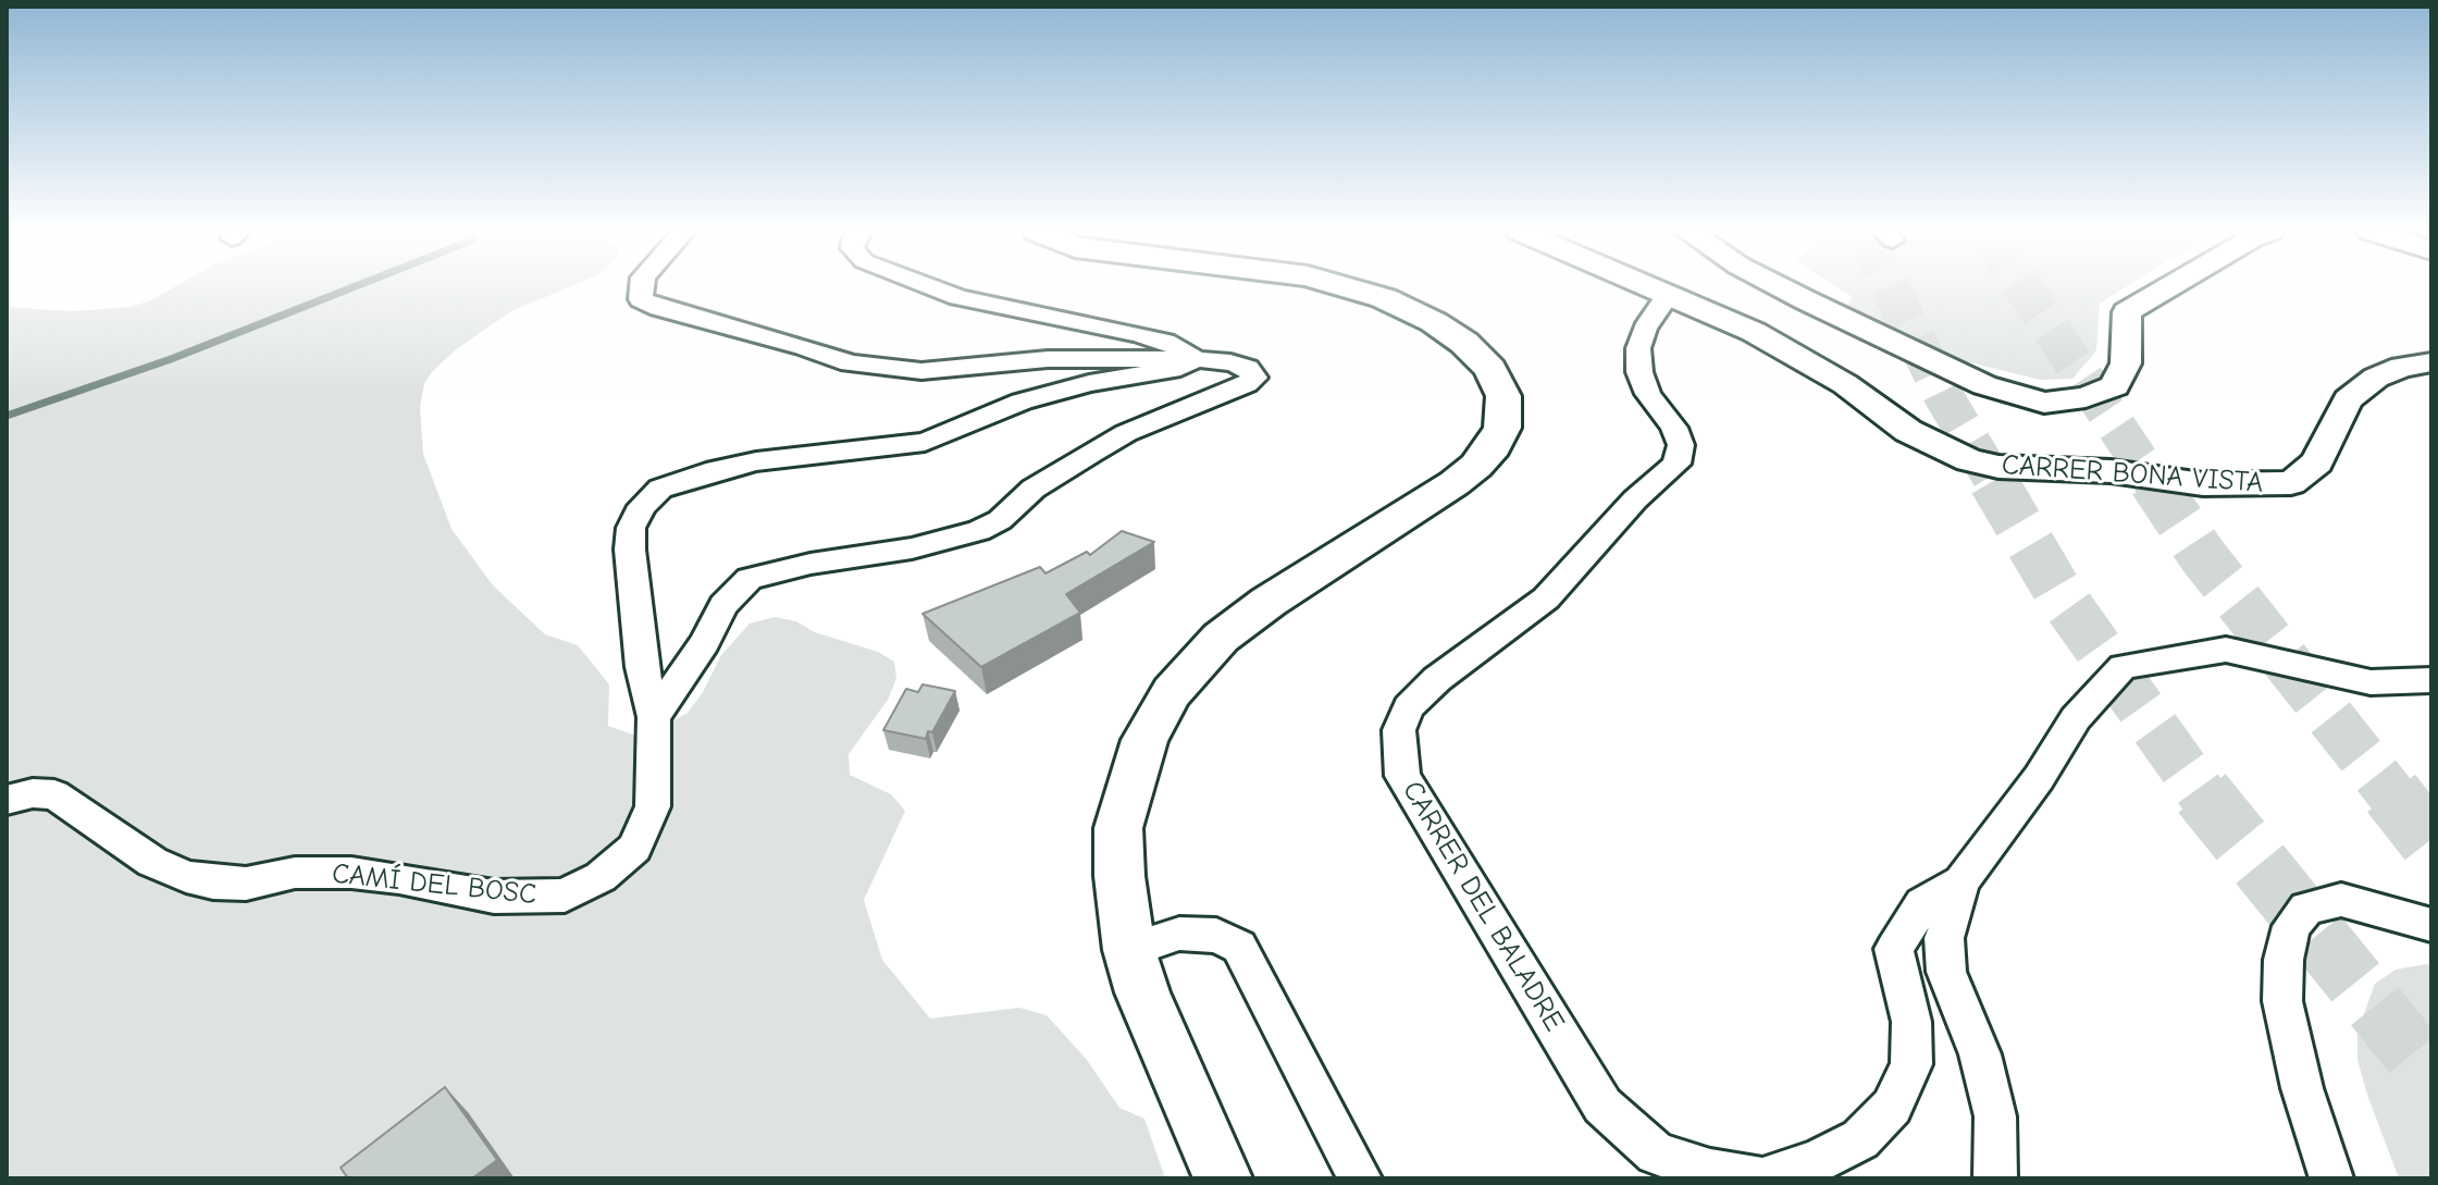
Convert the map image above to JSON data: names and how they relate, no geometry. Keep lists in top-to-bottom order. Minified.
{"streets":{"street":["CARRER BONA VISTA","CAMÍ DEL BOSC","CARRER DEL BALADRE"]},"crossings":[["CARRER BONA VISTA","CARRER DEL BALADRE"]]}
